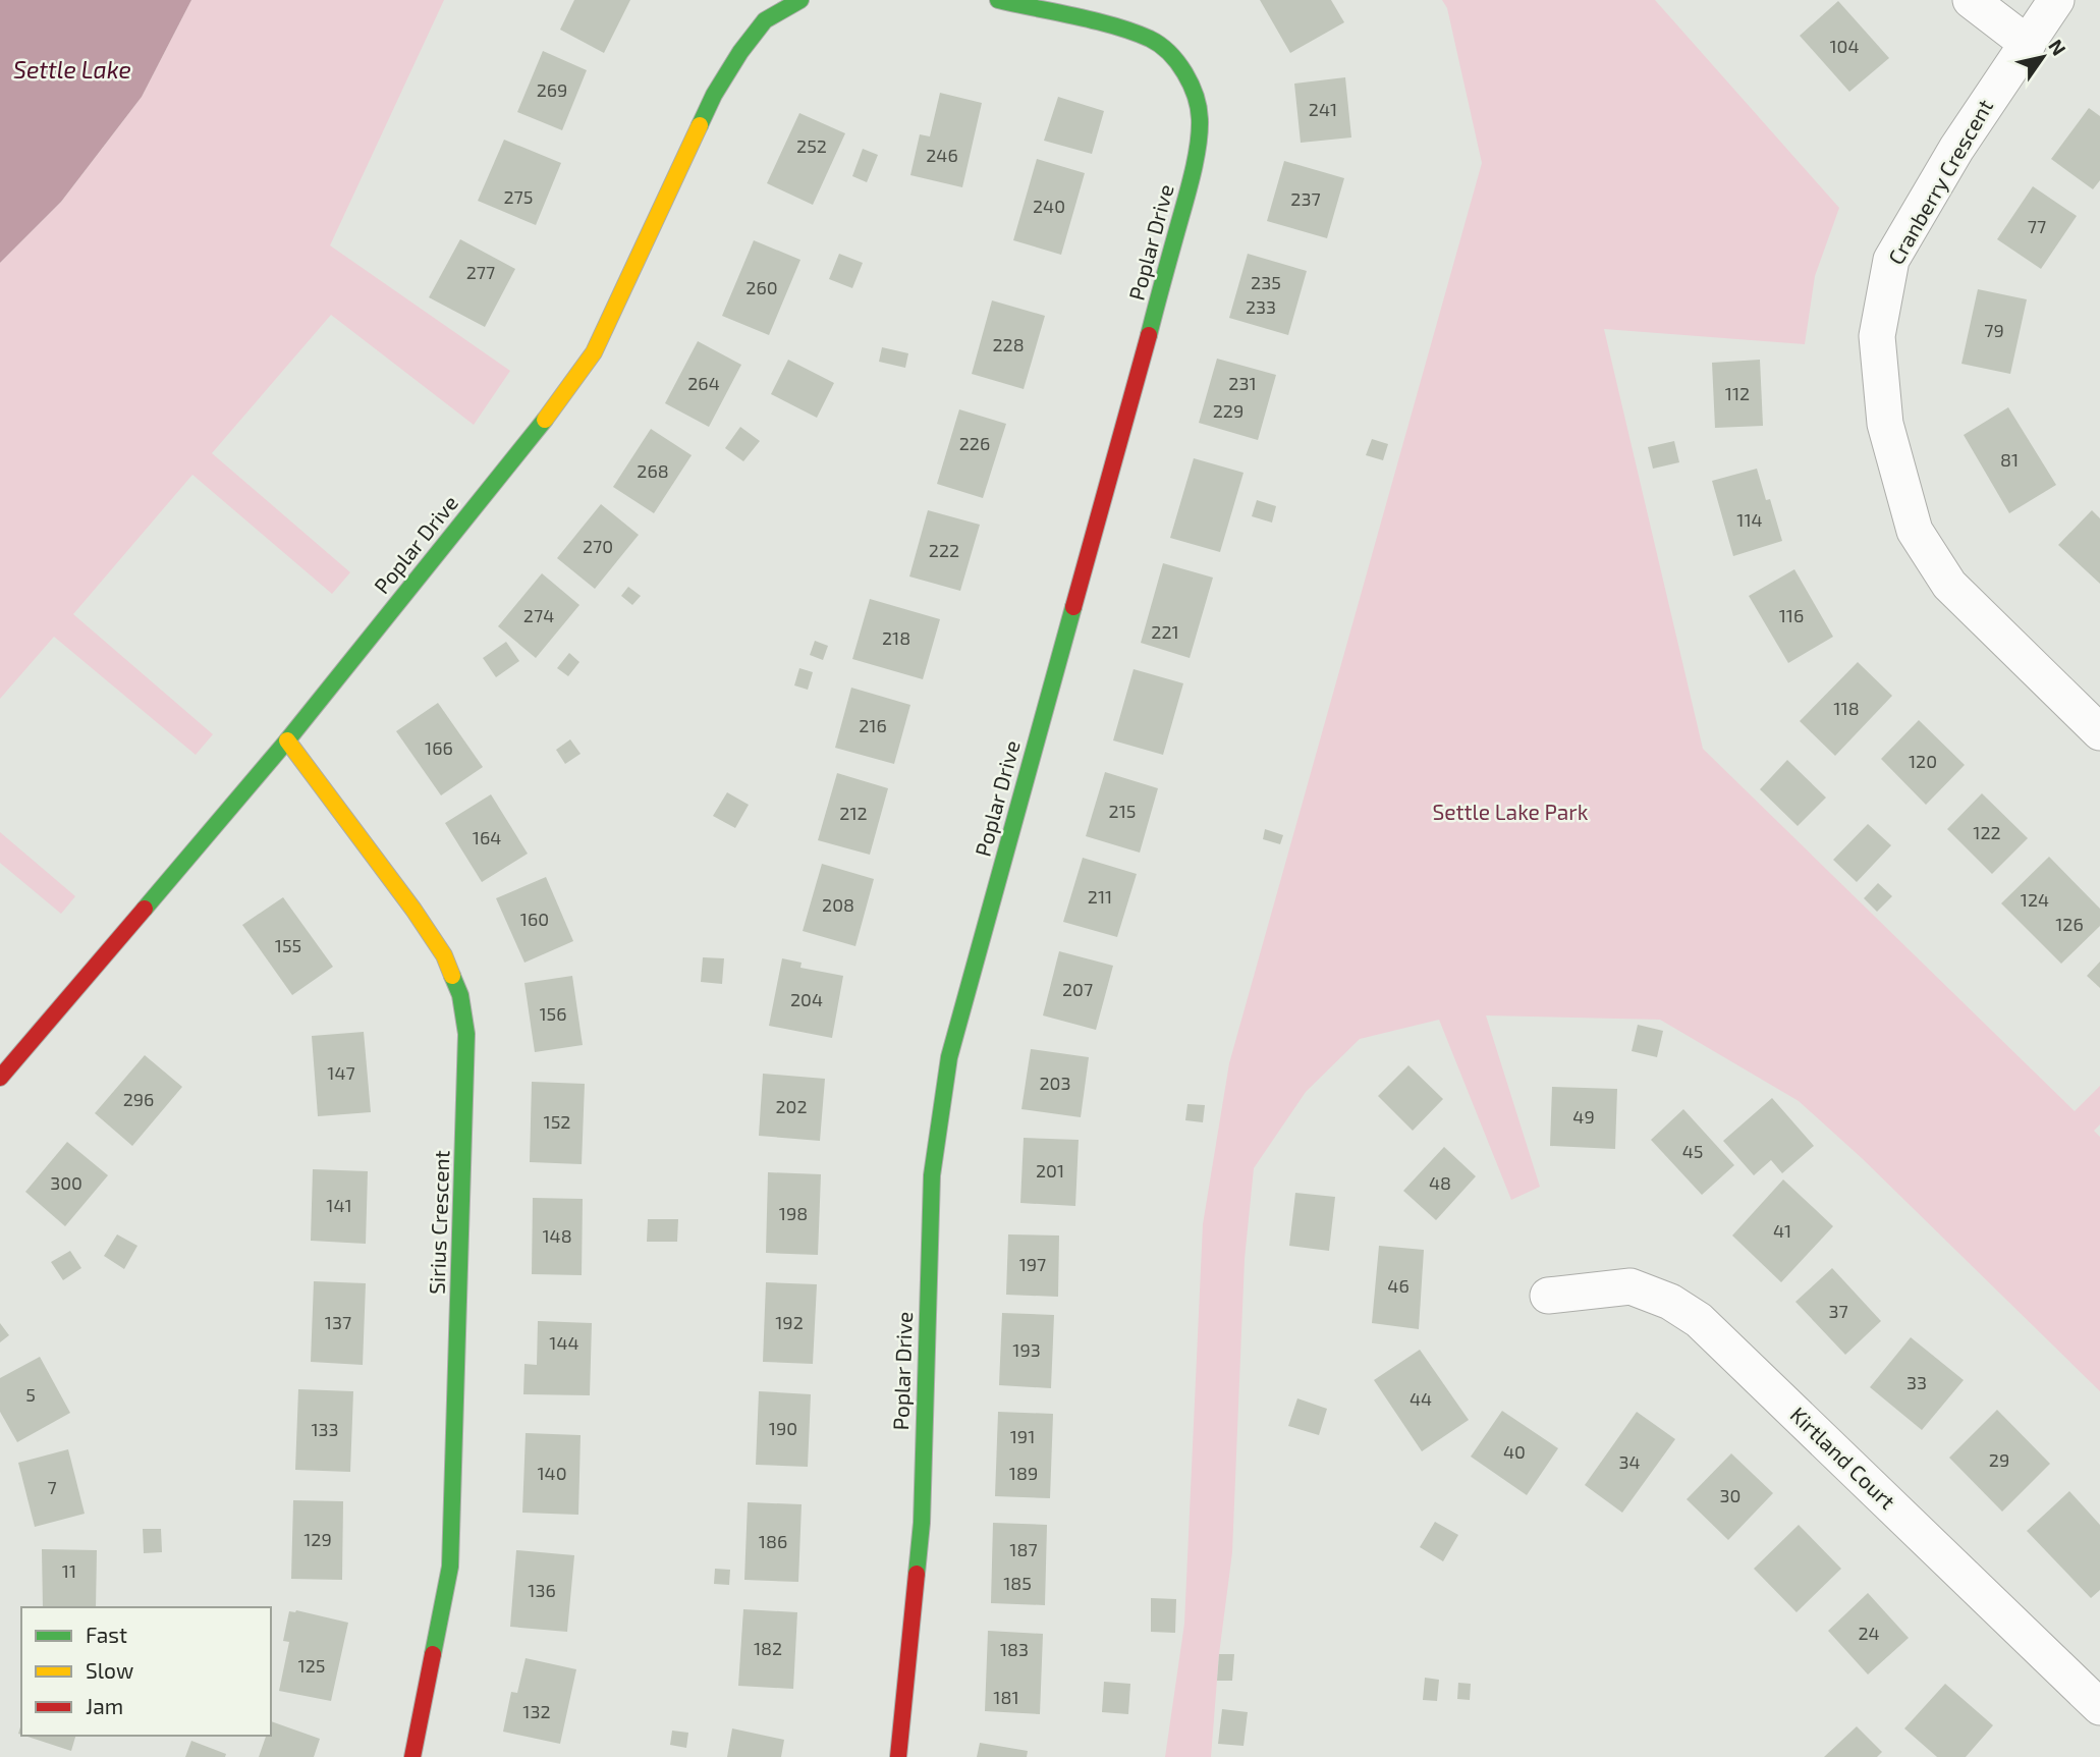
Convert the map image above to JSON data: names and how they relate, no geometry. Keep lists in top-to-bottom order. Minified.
{"streets":{"street":["Cranberry Crescent","Poplar Drive","Sirius Crescent","Kirtland Court"]},"crossings":[["Poplar Drive","Sirius Crescent"]],"water":["Settle Lake"],"parks":["Settle Lake Park"],"house_numbers":["104","269","241","252","246","275","237","240","77","277","235","260","233","79","228","264","231","112","229","226","81","268","114","270","222","274","116","221","218","118","216","166","120","215","212","122","164","211","124","208","160","126","155","207","204","156","147","203","296","202","49","152","45","201","300","48","141","198","41","148","197","46","37","137","192","144","193","33","5","44","190","133","191","40","29","34","140","189","7","30","129","186","187","11","185","136","24","182","183","125","181","132"],"legend":["Fast","Slow","Jam"],"north":"top right"}
